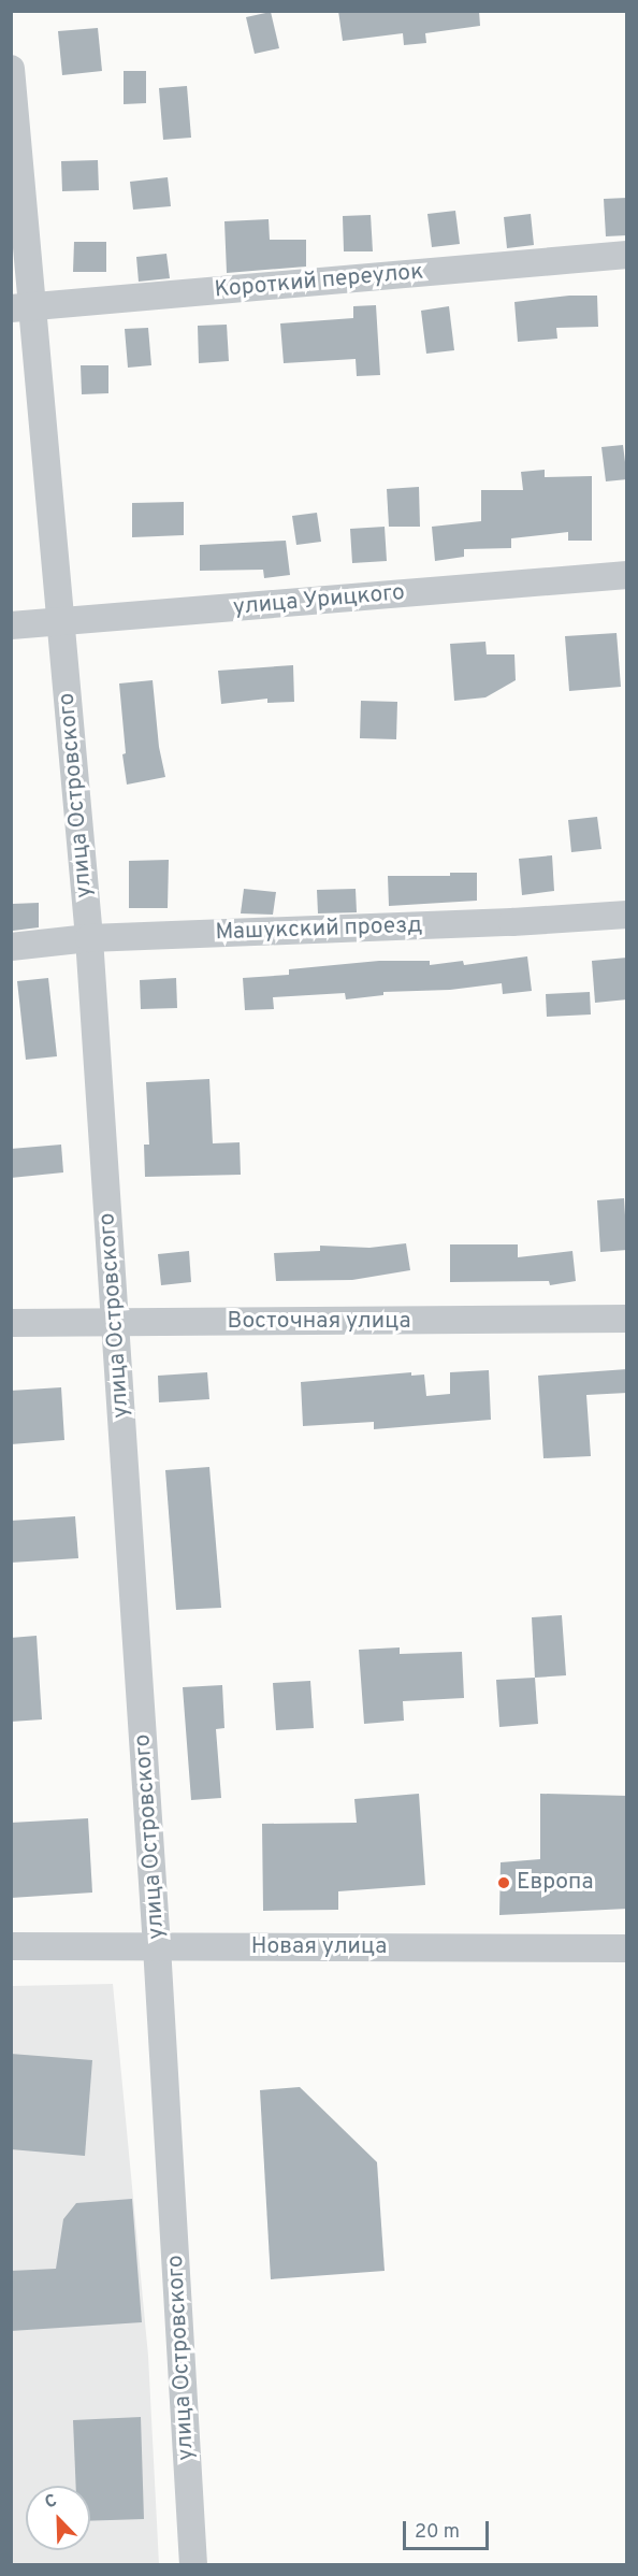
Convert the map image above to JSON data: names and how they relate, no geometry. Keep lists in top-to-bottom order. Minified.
{"streets":{"street":["Короткий переулок","улица Урицкого","улица Островского","Машукский проезд","Восточная улица","Новая улица"]},"crossings":[["Короткий переулок","улица Островского"],["улица Урицкого","улица Островского"],["улица Островского","Машукский проезд"],["улица Островского","Восточная улица"],["улица Островского","Новая улица"]],"places":["Европа"],"scale_bar":"20 m","north":"top left"}
